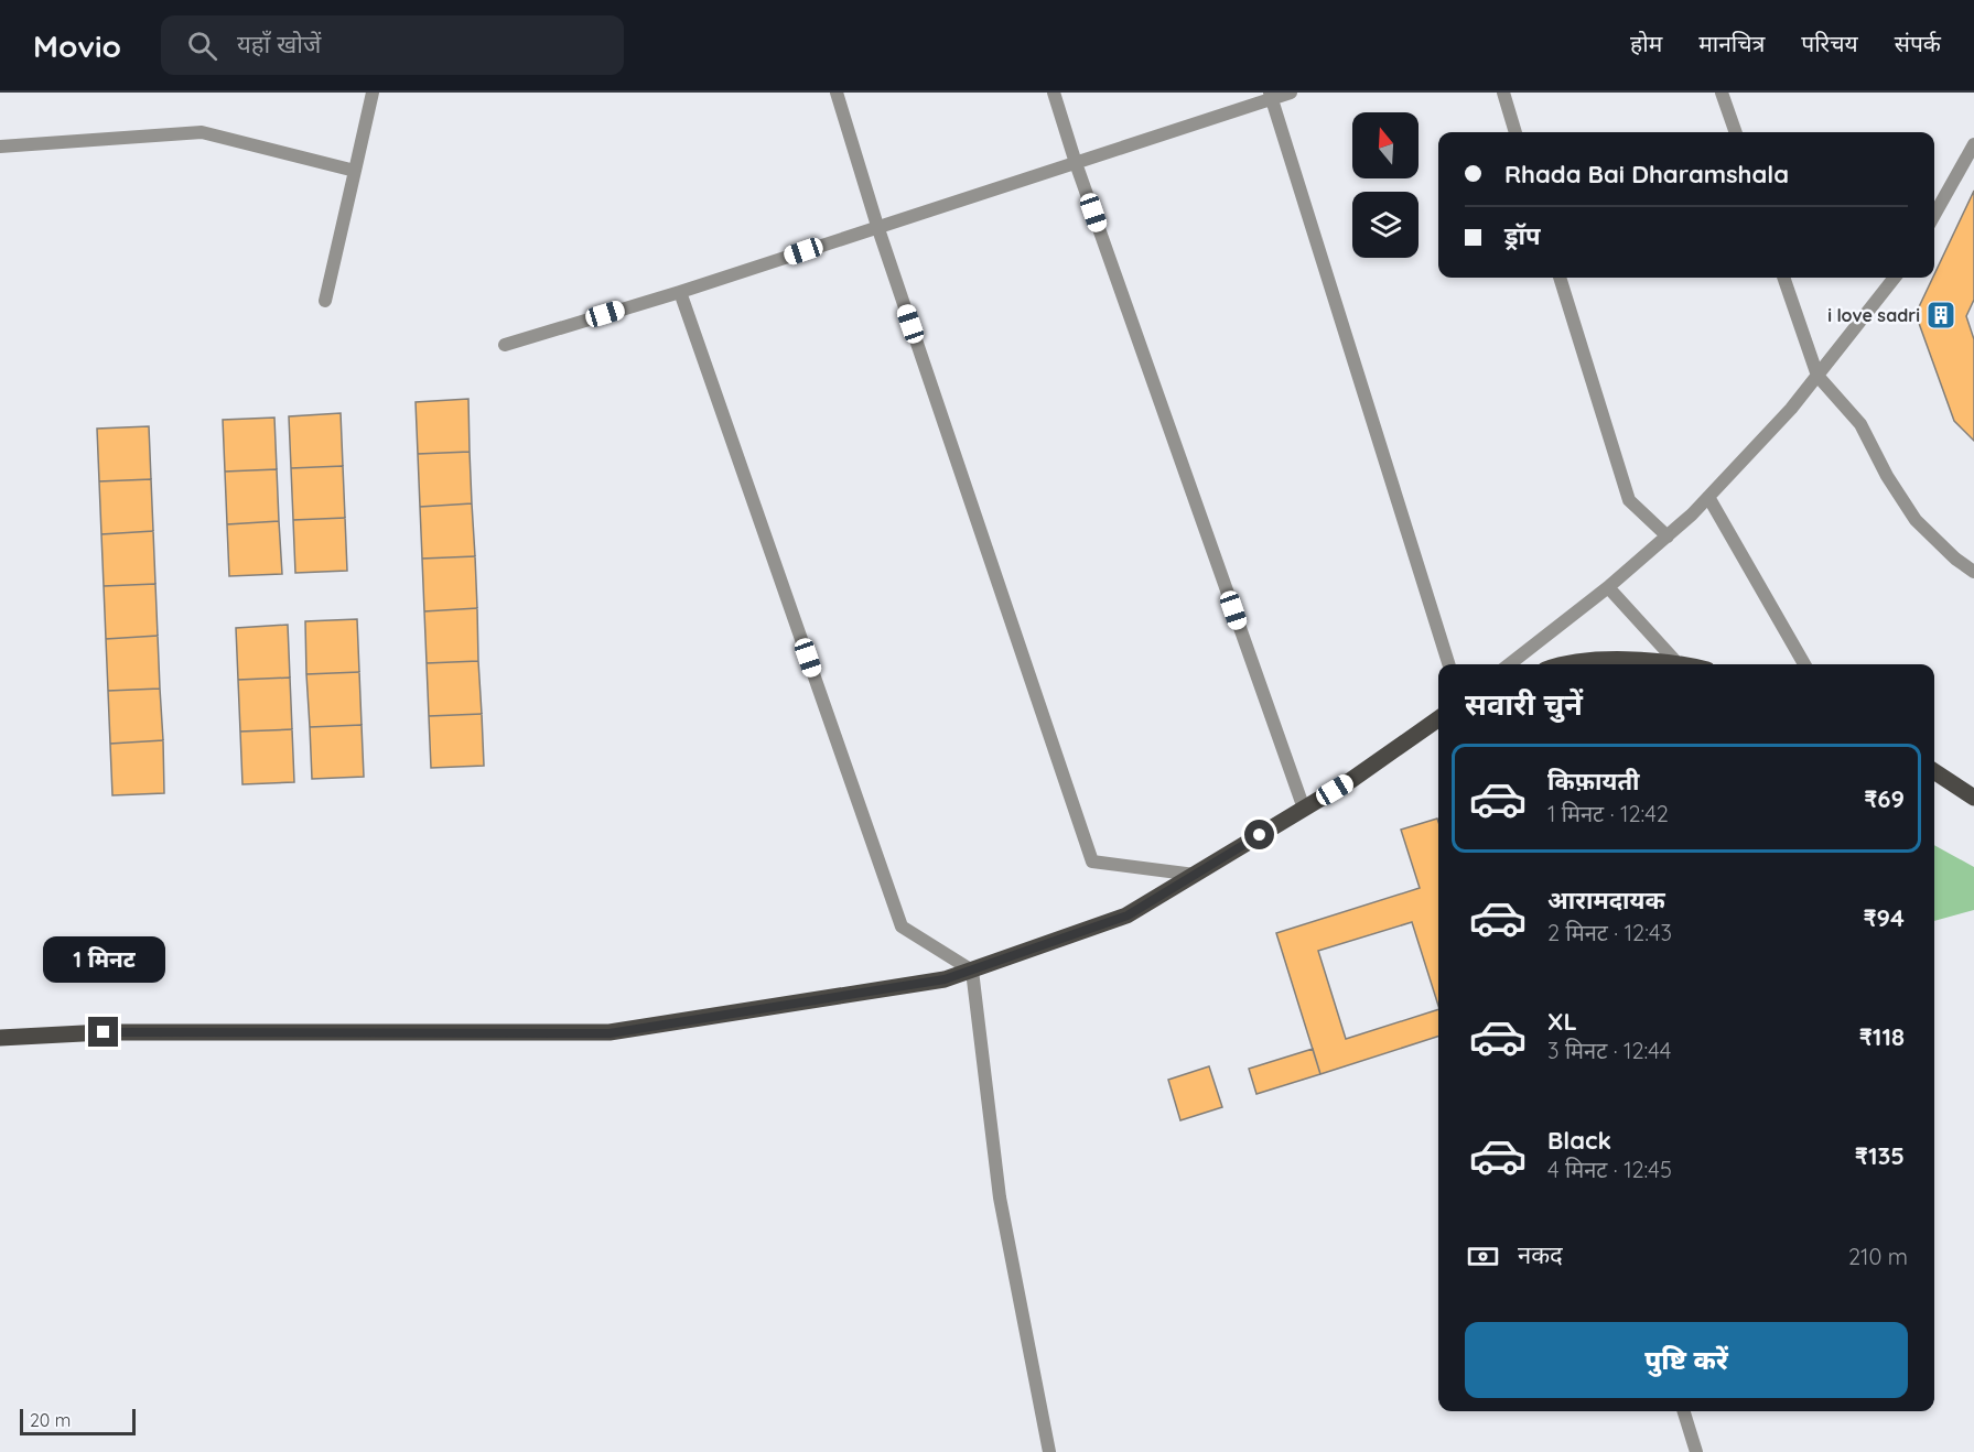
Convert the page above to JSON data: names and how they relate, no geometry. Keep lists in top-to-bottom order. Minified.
{"places":{"building":["i love sadri"]},"scale_bar":"20 m","north":"top","page":{"header":"Movio","search":"यहाँ खोजें","nav":["होम","मानचित्र","परिचय","संपर्क"],"banner":["Rhada Bai Dharamshala","ड्रॉप"],"heading":"सवारी चुनें","list":[{"name":"किफ़ायती","note":"1 मिनट · 12:42","value":"₹69"},{"name":"आरामदायक","note":"2 मिनट · 12:43","value":"₹94"},{"name":"XL","note":"3 मिनट · 12:44","value":"₹118"},{"name":"Black","note":"4 मिनट · 12:45","value":"₹135"}],"bubble":"1 मिनट","pay":["नकद","210 m"],"buttons":"पुष्टि करें","scale":"20 m"}}
